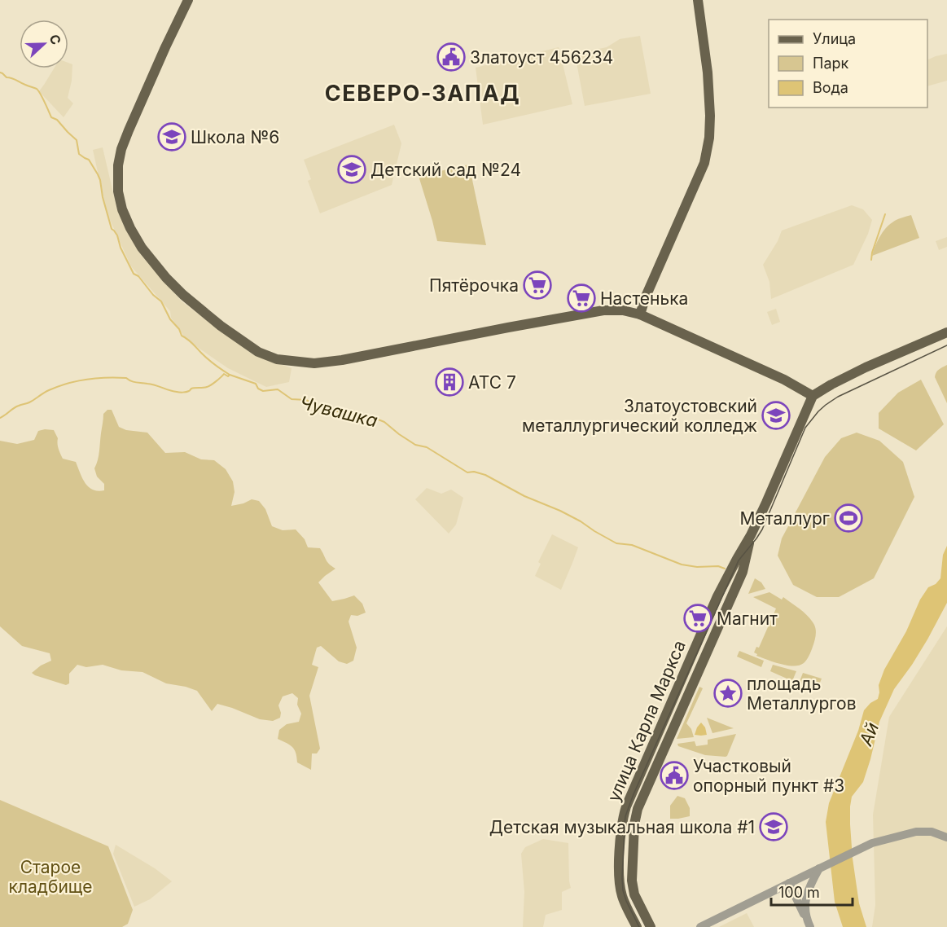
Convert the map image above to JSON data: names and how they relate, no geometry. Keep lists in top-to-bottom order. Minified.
{"streets":{"main road":["улица Карла Маркса"]},"districts":["СЕВЕРО-ЗАПАД"],"water":["Чувашка","Ай"],"parks":["Старое кладбище"],"places":{"public building":["Златоуст 456234","Участковый опорный пункт #3"],"school or university":["Школа №6","Детский сад №24","Златоустовский металлургический колледж","Детская музыкальная школа #1"],"supermarket":["Пятёрочка","Настенька","Магнит"],"building":["АТС 7"],"sports":["Металлург"],"place":["площадь Металлургов"]},"legend":["Улица","Парк","Вода"],"scale_bar":"100 m","north":"right"}
